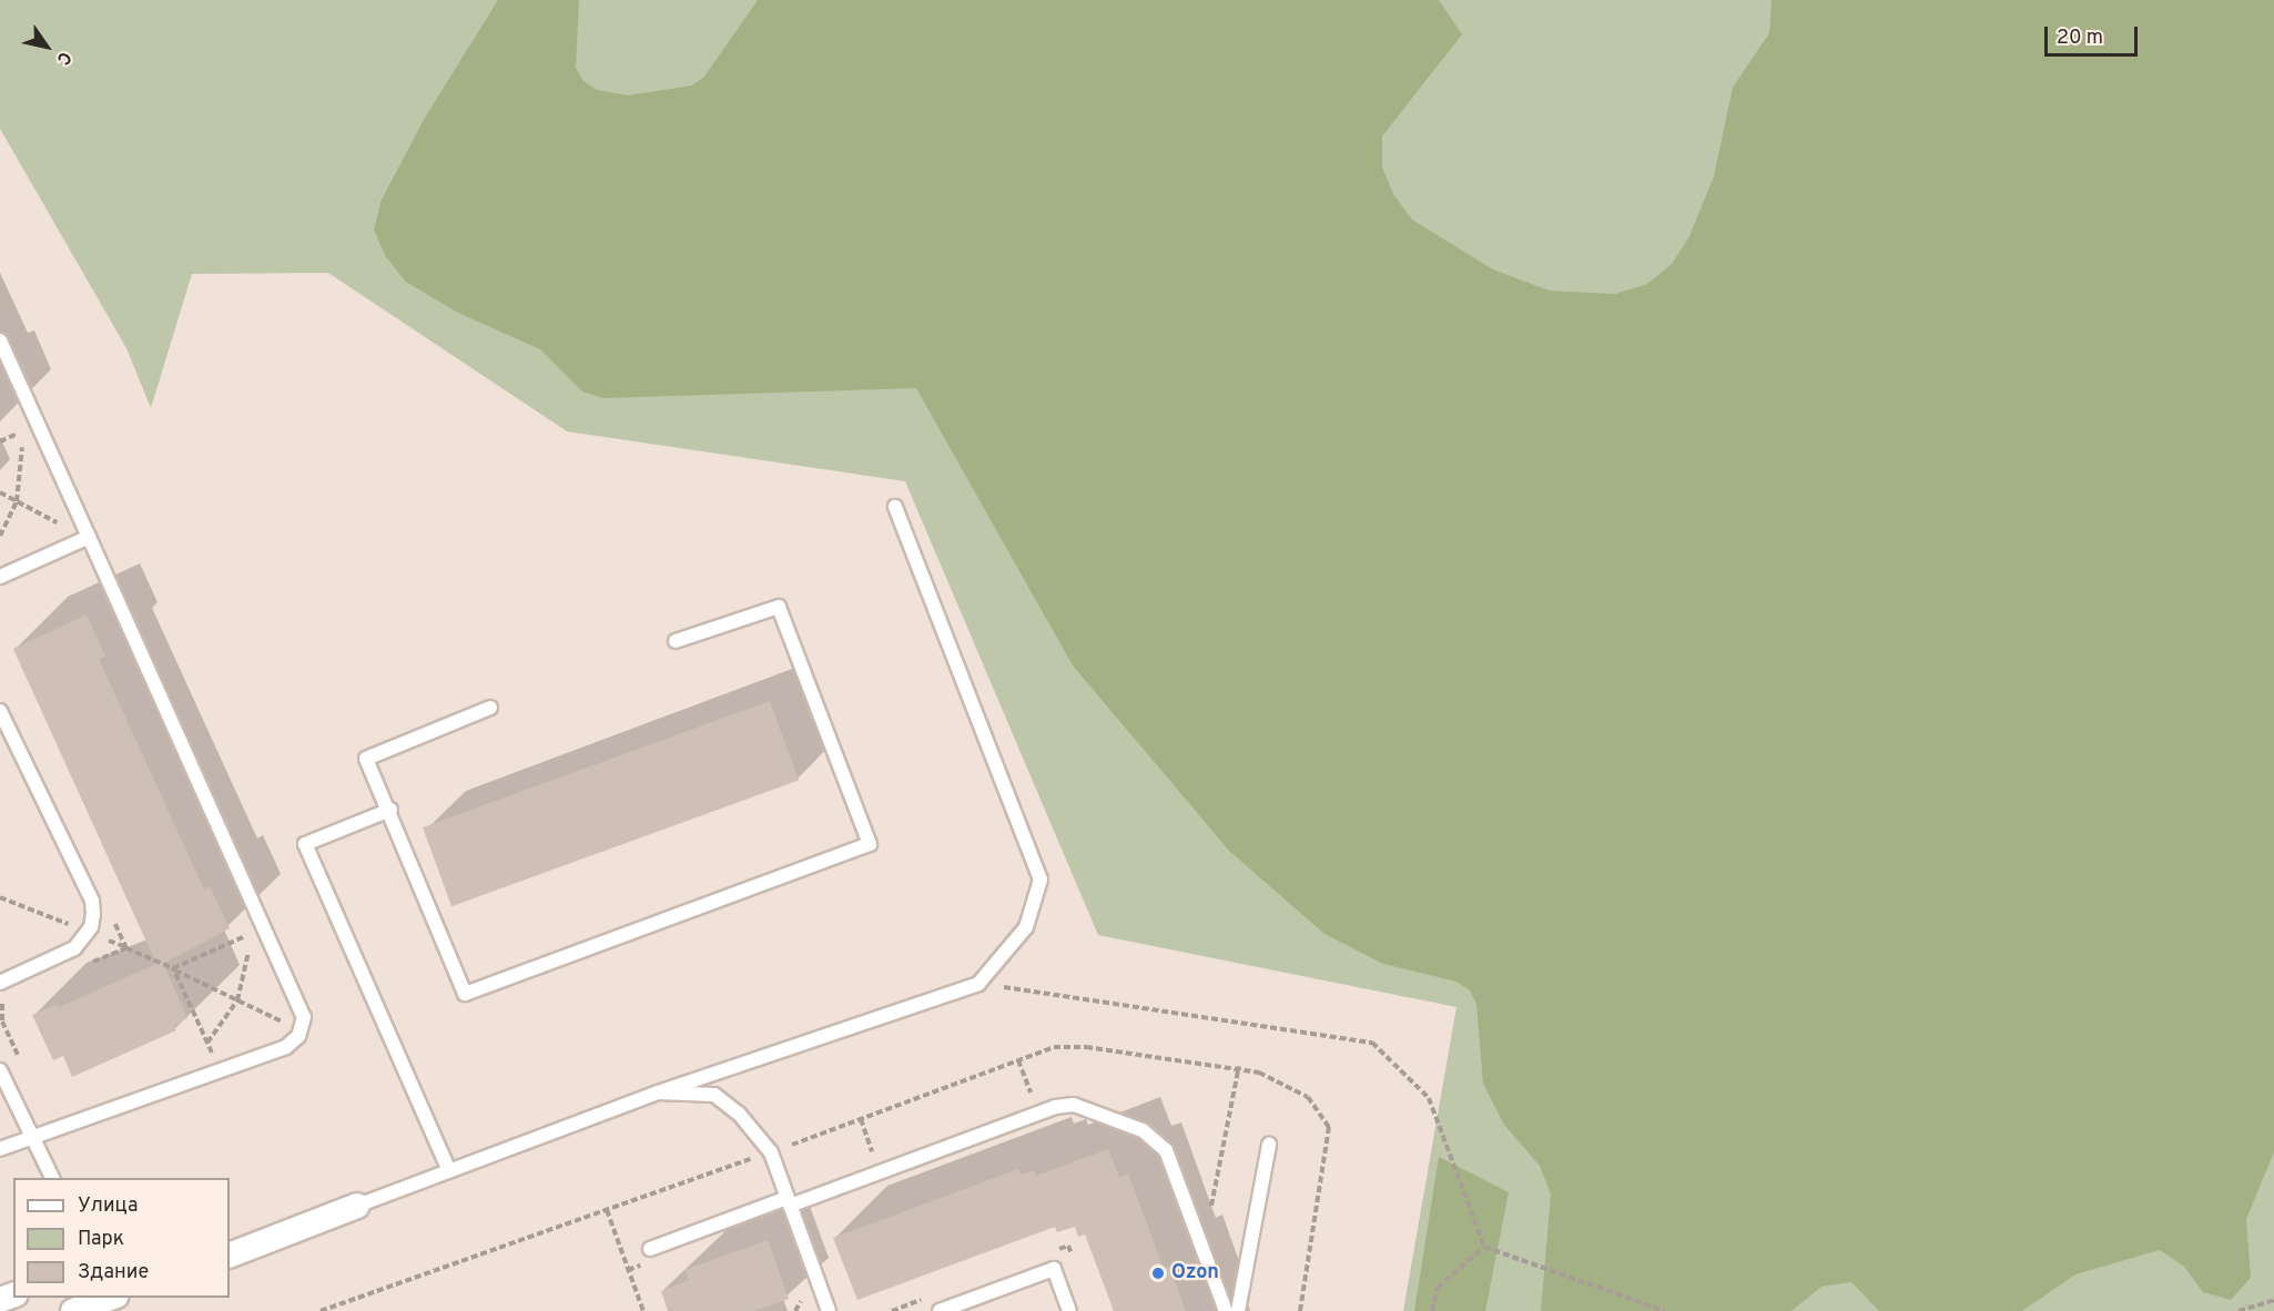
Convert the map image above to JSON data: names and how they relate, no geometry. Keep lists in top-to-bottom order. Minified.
{"places":["Ozon"],"legend":["Улица","Парк","Здание"],"scale_bar":"20 m","north":"bottom right"}
